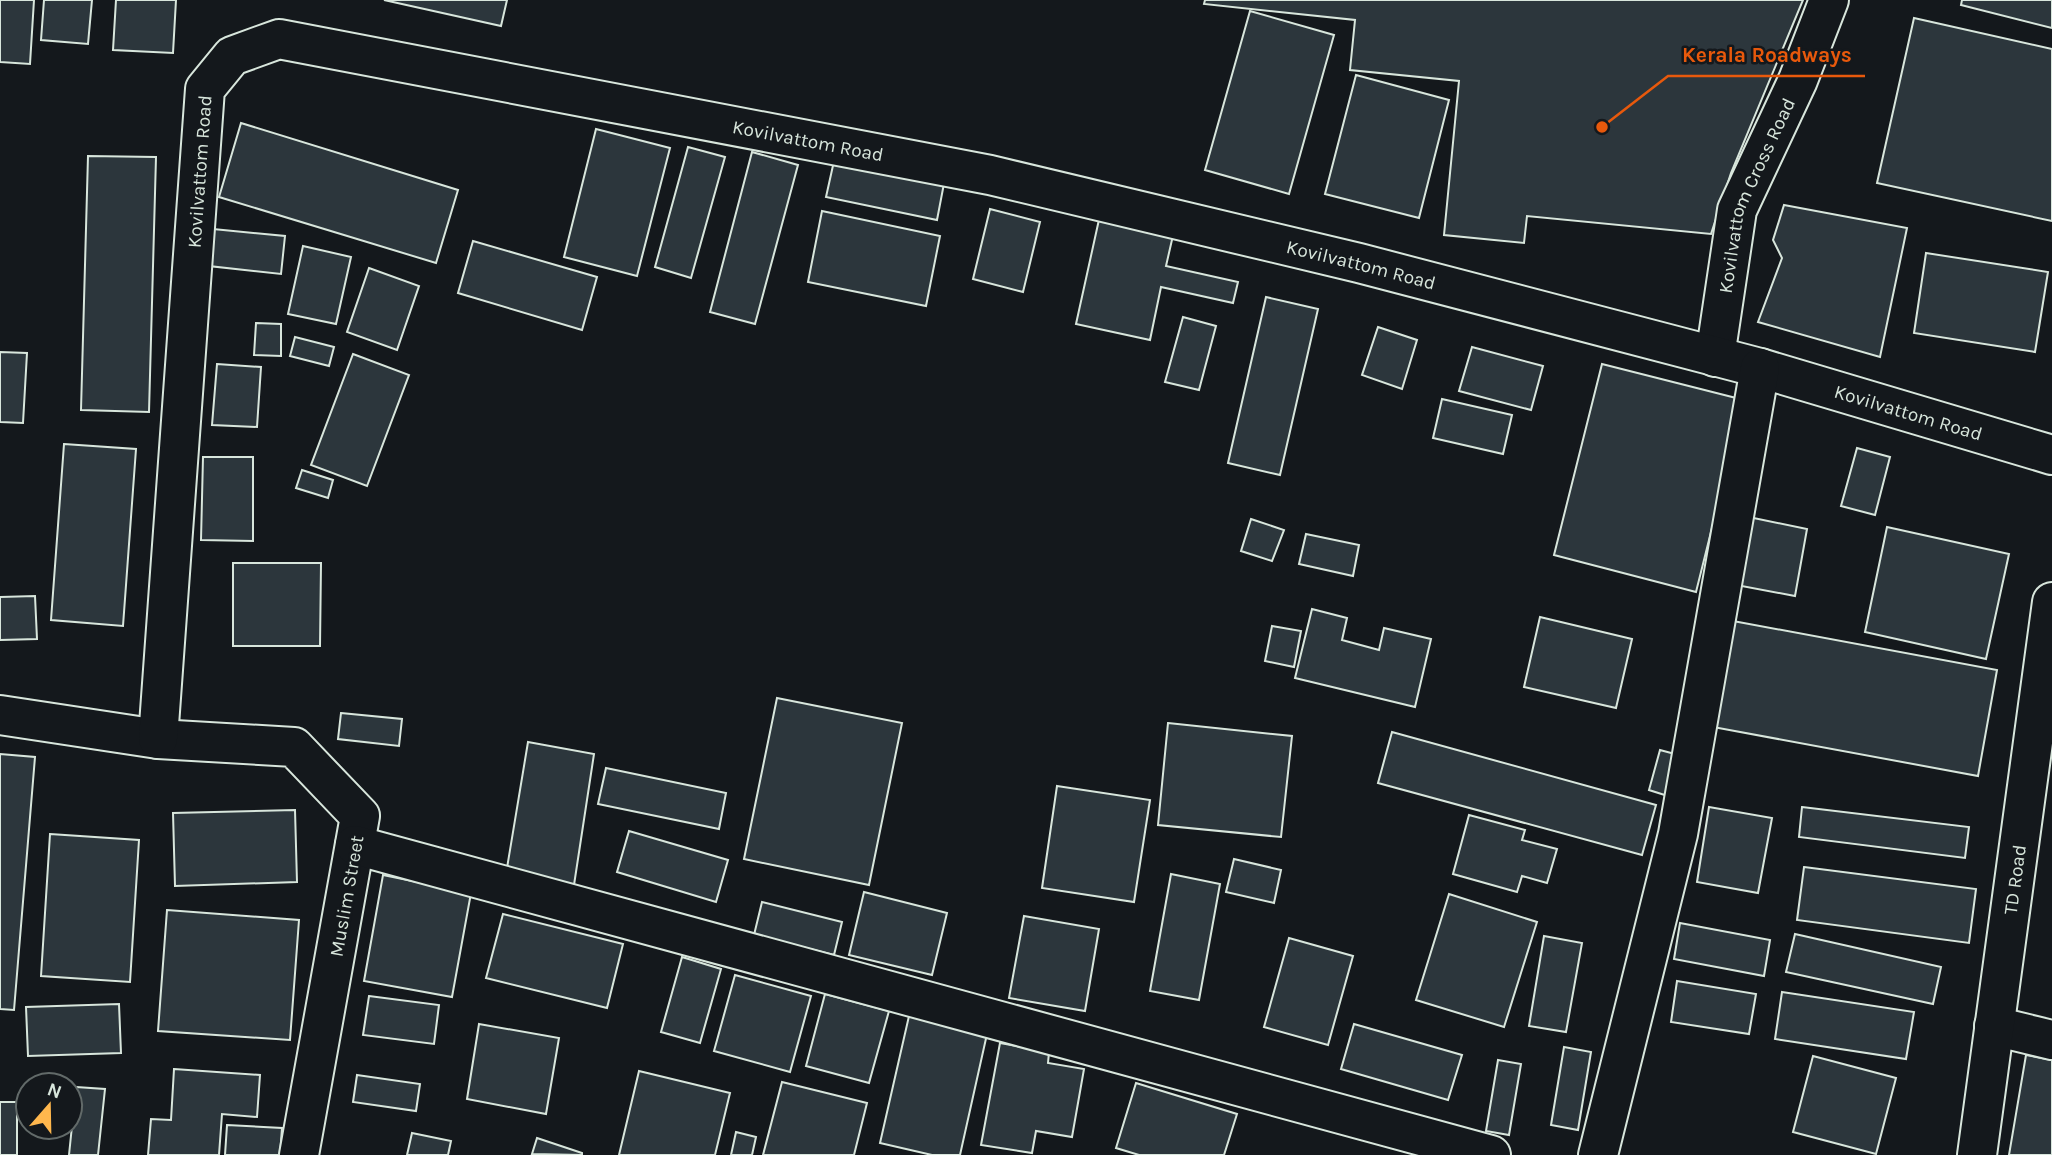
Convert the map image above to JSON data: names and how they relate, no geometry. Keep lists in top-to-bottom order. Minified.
{"streets":{"street":["Kovilvattom Road","Kovilvattom Cross Road","TD Road","Muslim Street"]},"crossings":[["Kovilvattom Road","Kovilvattom Cross Road"],["Kovilvattom Road","Muslim Street"]],"places":["Kerala Roadways"],"north":"top"}
